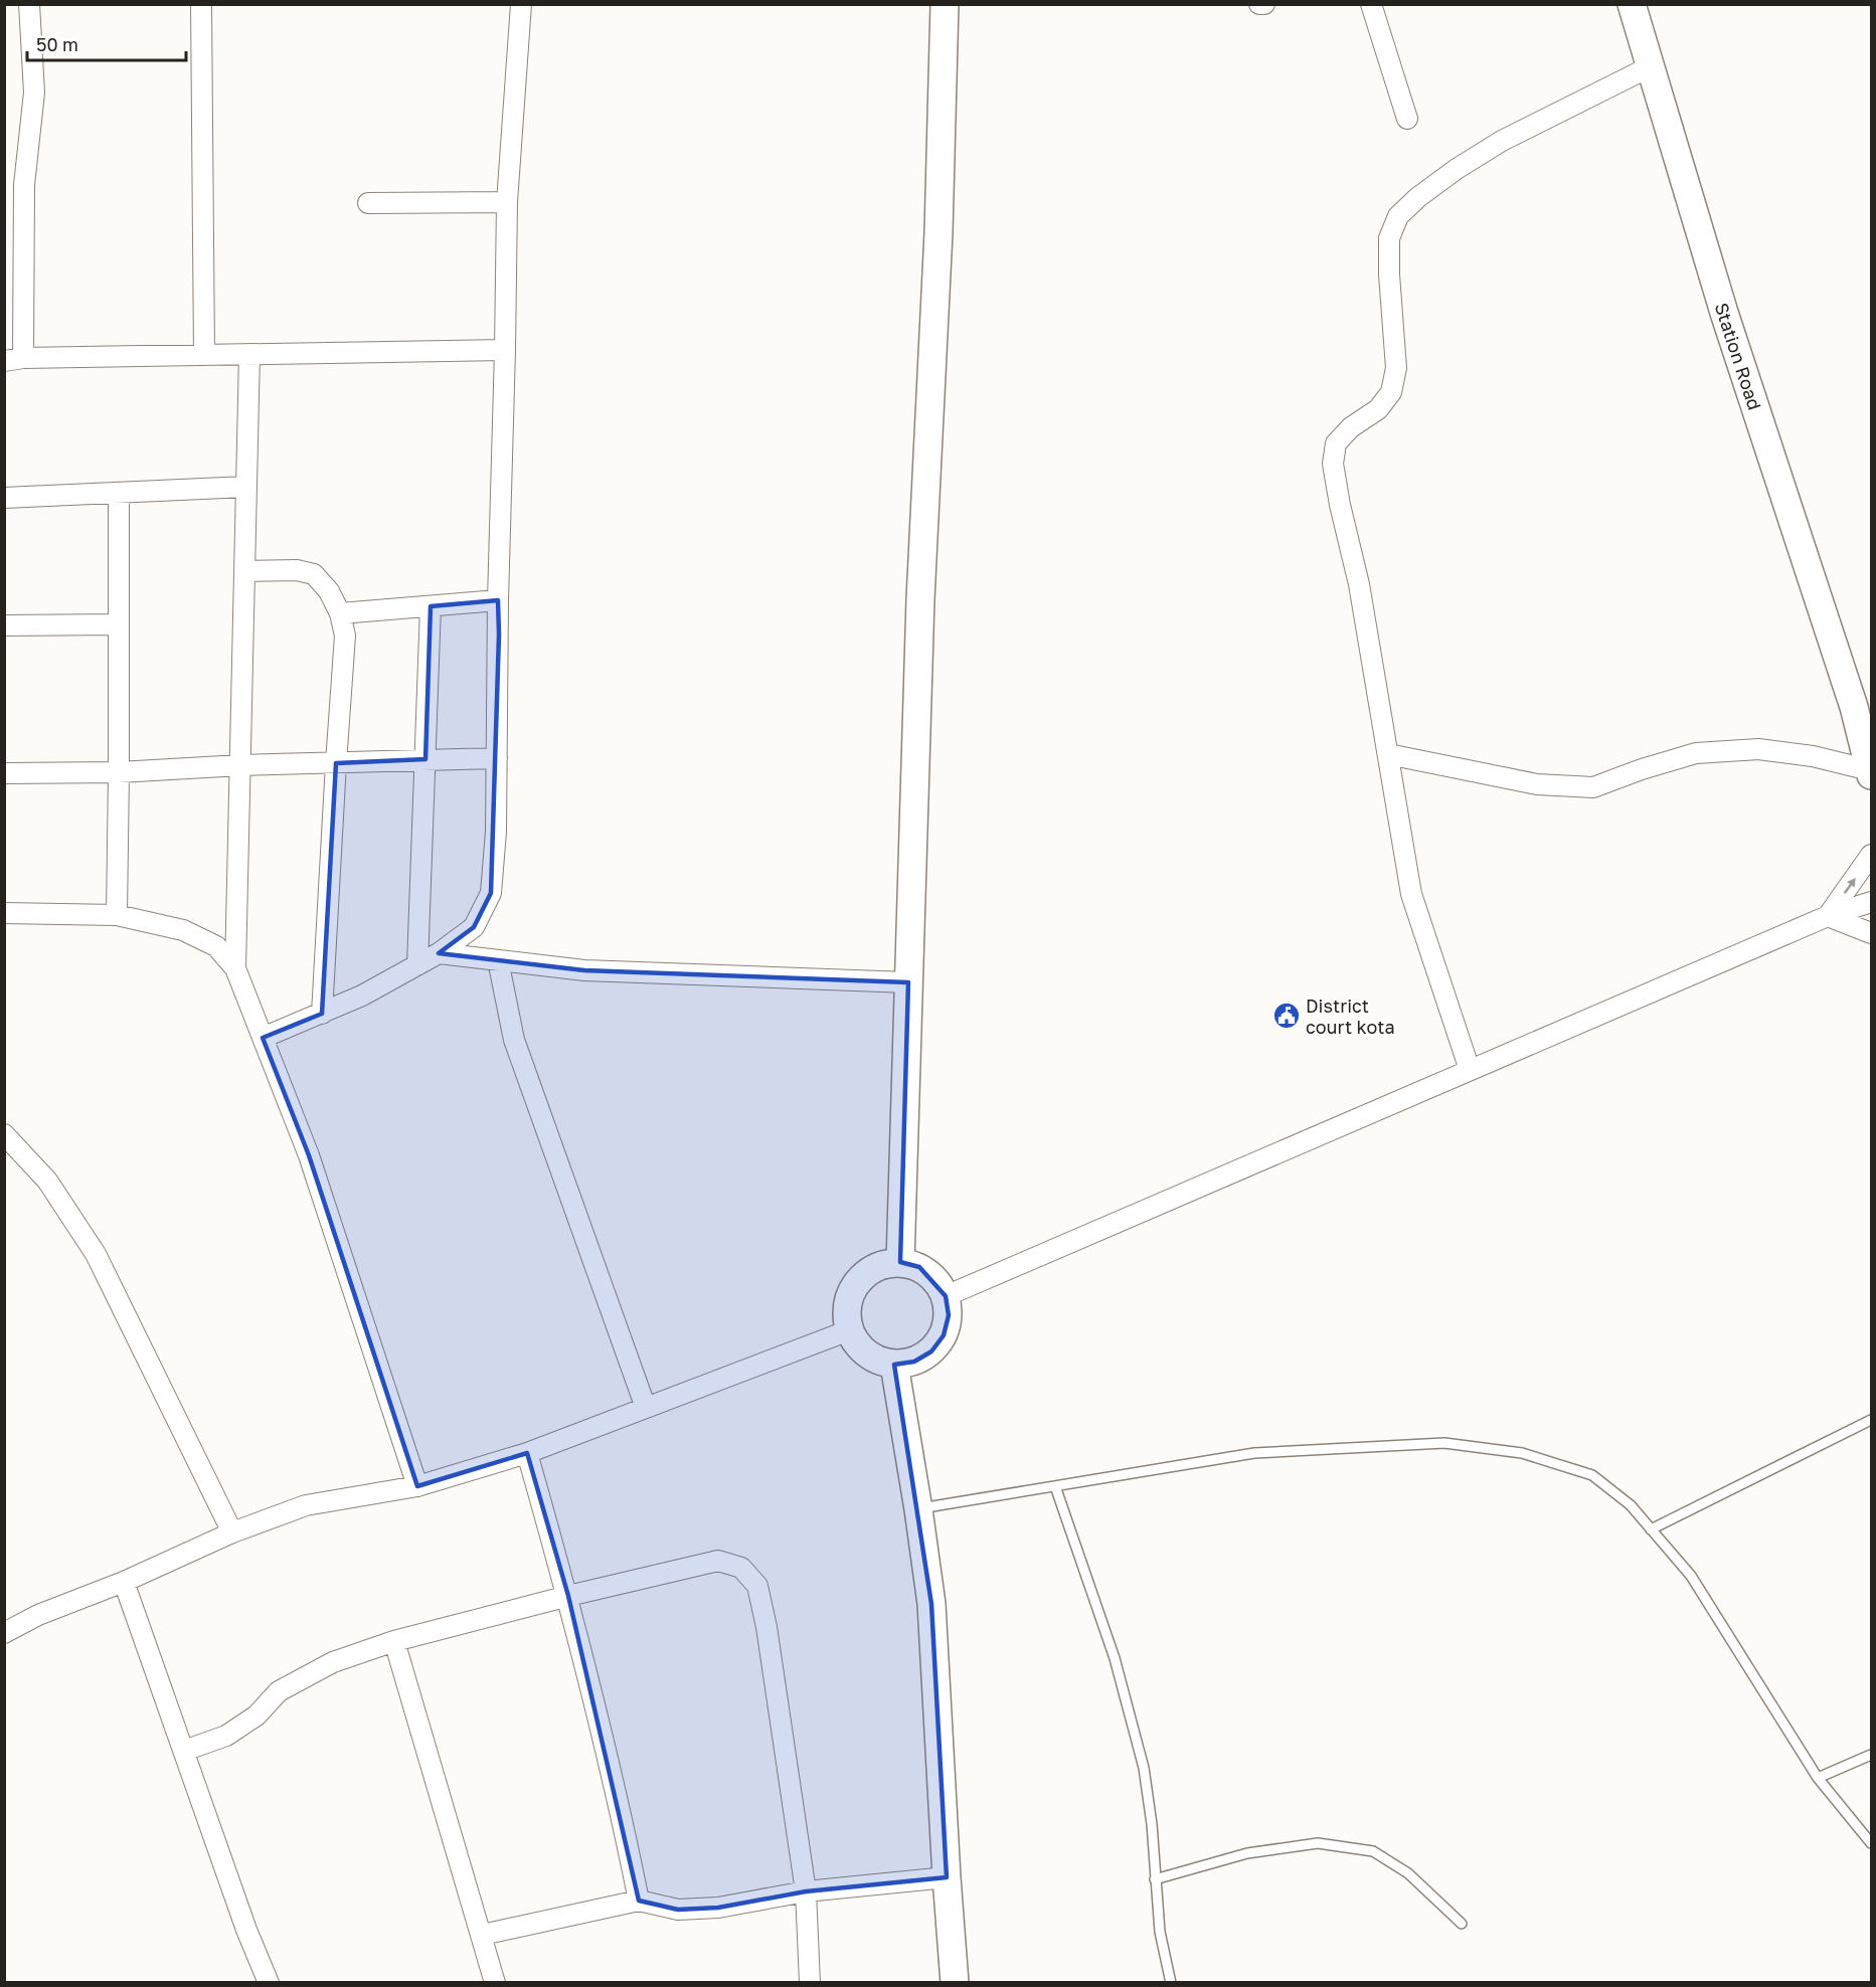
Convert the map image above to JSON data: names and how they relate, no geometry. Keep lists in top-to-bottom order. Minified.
{"streets":{"street":["Station Road"]},"places":{"public building":["District court kota"]},"scale_bar":"50 m"}
